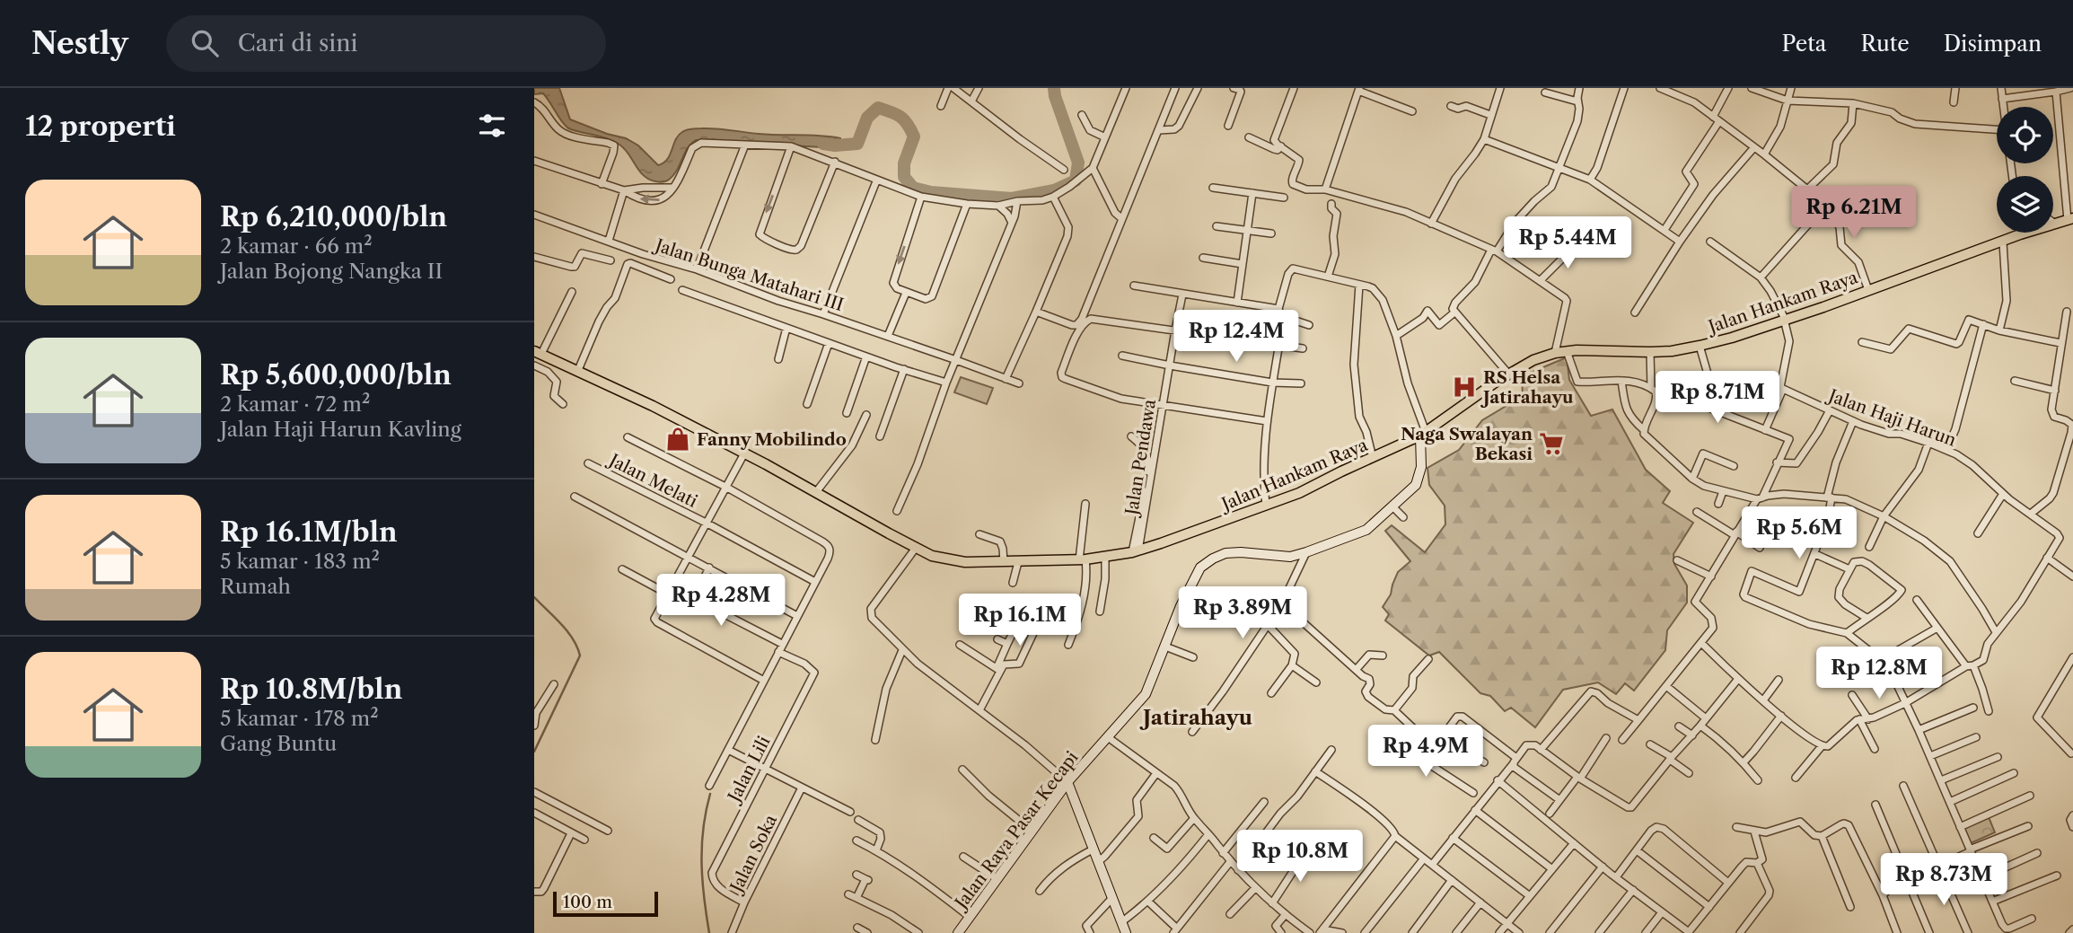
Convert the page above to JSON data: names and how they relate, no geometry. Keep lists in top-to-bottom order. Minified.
{"streets":{"main road":["Jalan Hankam Raya"],"street":["Jalan Bunga Matahari III","Jalan Haji Harun","Jalan Pendawa","Jalan Melati","Jalan Lili","Jalan Raya Pasar Kecapi","Jalan Soka"]},"crossings":[["Jalan Hankam Raya","Jalan Pendawa"],["Jalan Hankam Raya","Jalan Raya Pasar Kecapi"],["Jalan Lili","Jalan Soka"]],"districts":["Jatirahayu"],"places":{"hospital":["RS Helsa Jatirahayu"],"shop":["Fanny Mobilindo"],"supermarket":["Naga Swalayan Bekasi"]},"scale_bar":"100 m","page":{"header":"Nestly","search":"Cari di sini","nav":["Peta","Rute","Disimpan"],"heading":"12 properti","list":[{"name":"Rp 6,210,000/bln","note":"2 kamar · 66 m² · Jalan Bojong Nangka II"},{"name":"Rp 5,600,000/bln","note":"2 kamar · 72 m² · Jalan Haji Harun Kavling"},{"name":"Rp 16.1M/bln","note":"5 kamar · 183 m² · Rumah"},{"name":"Rp 10.8M/bln","note":"5 kamar · 178 m² · Gang Buntu"}],"price":["Rp 6.21M","Rp 5.44M","Rp 12.4M","Rp 8.71M","Rp 5.6M","Rp 4.28M","Rp 3.89M","Rp 16.1M","Rp 12.8M","Rp 4.9M","Rp 10.8M","Rp 8.73M"],"scale":"100 m"}}
